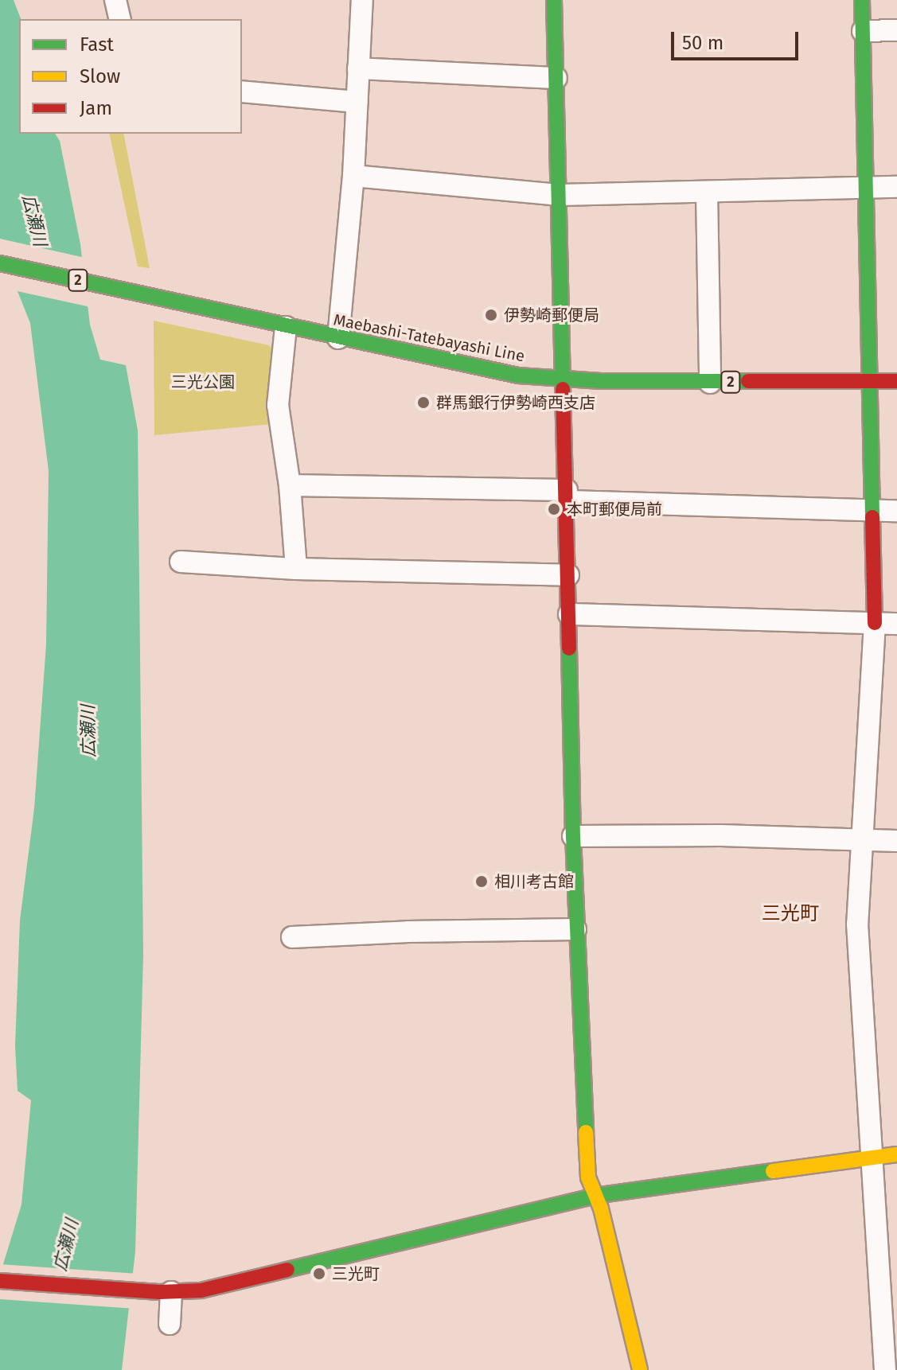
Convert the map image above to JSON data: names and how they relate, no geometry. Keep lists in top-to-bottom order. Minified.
{"streets":{"street":["2","Maebashi-Tatebayashi Line"]},"districts":["三光町"],"water":["広瀬川"],"parks":["三光公園"],"places":["伊勢崎郵便局","群馬銀行伊勢崎西支店","本町郵便局前","相川考古館","三光町"],"legend":["Fast","Slow","Jam"],"scale_bar":"50 m"}
